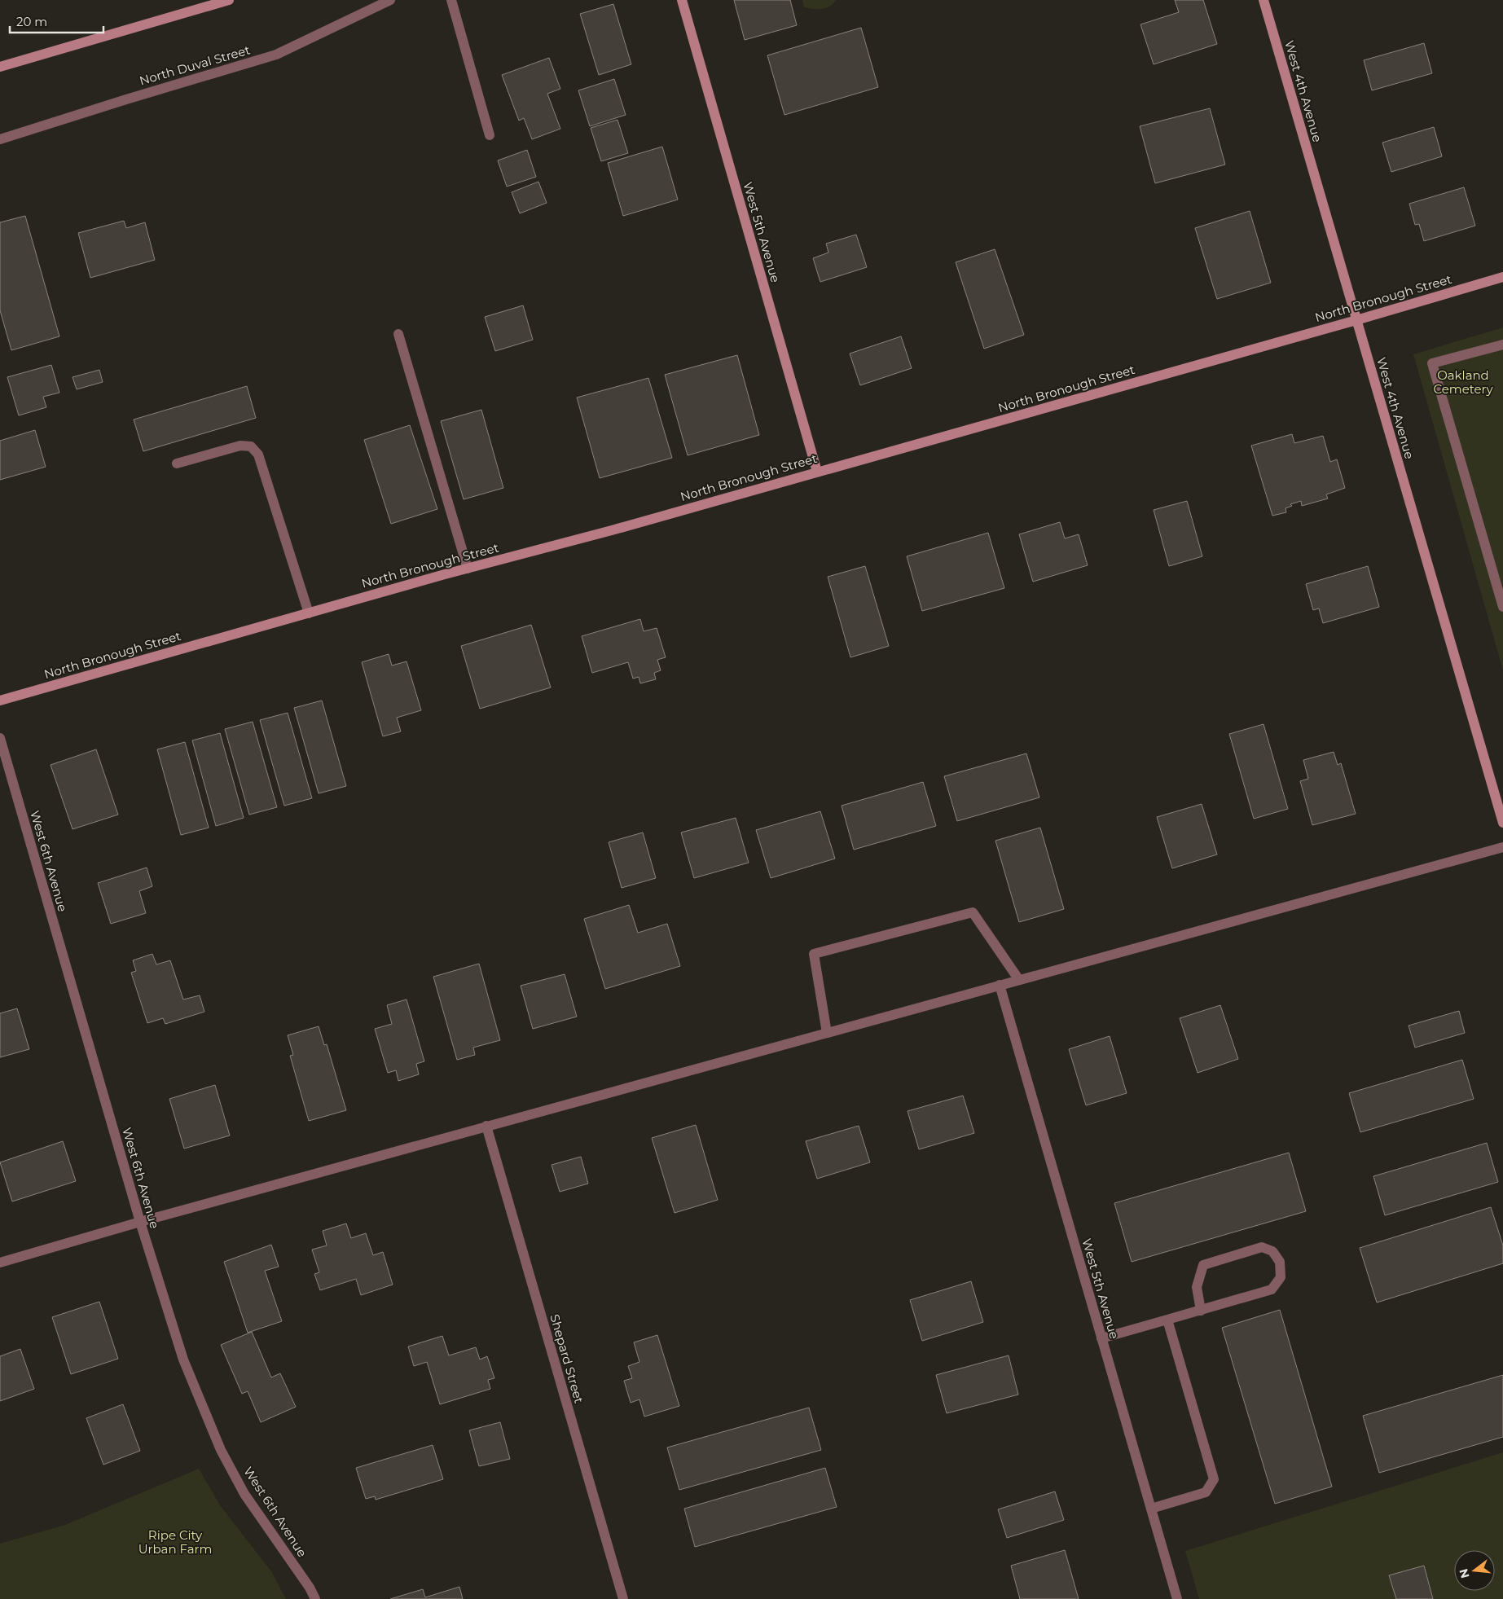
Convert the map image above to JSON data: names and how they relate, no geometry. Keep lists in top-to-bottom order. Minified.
{"streets":{"main road":["West 4th Avenue","West 5th Avenue","North Bronough Street"],"street":["North Duval Street","West 6th Avenue","Shepard Street"]},"crossings":[["West 4th Avenue","North Bronough Street"],["West 5th Avenue","North Bronough Street"]],"parks":["Oakland Cemetery","Ripe City Urban Farm"],"scale_bar":"20 m","north":"left"}
